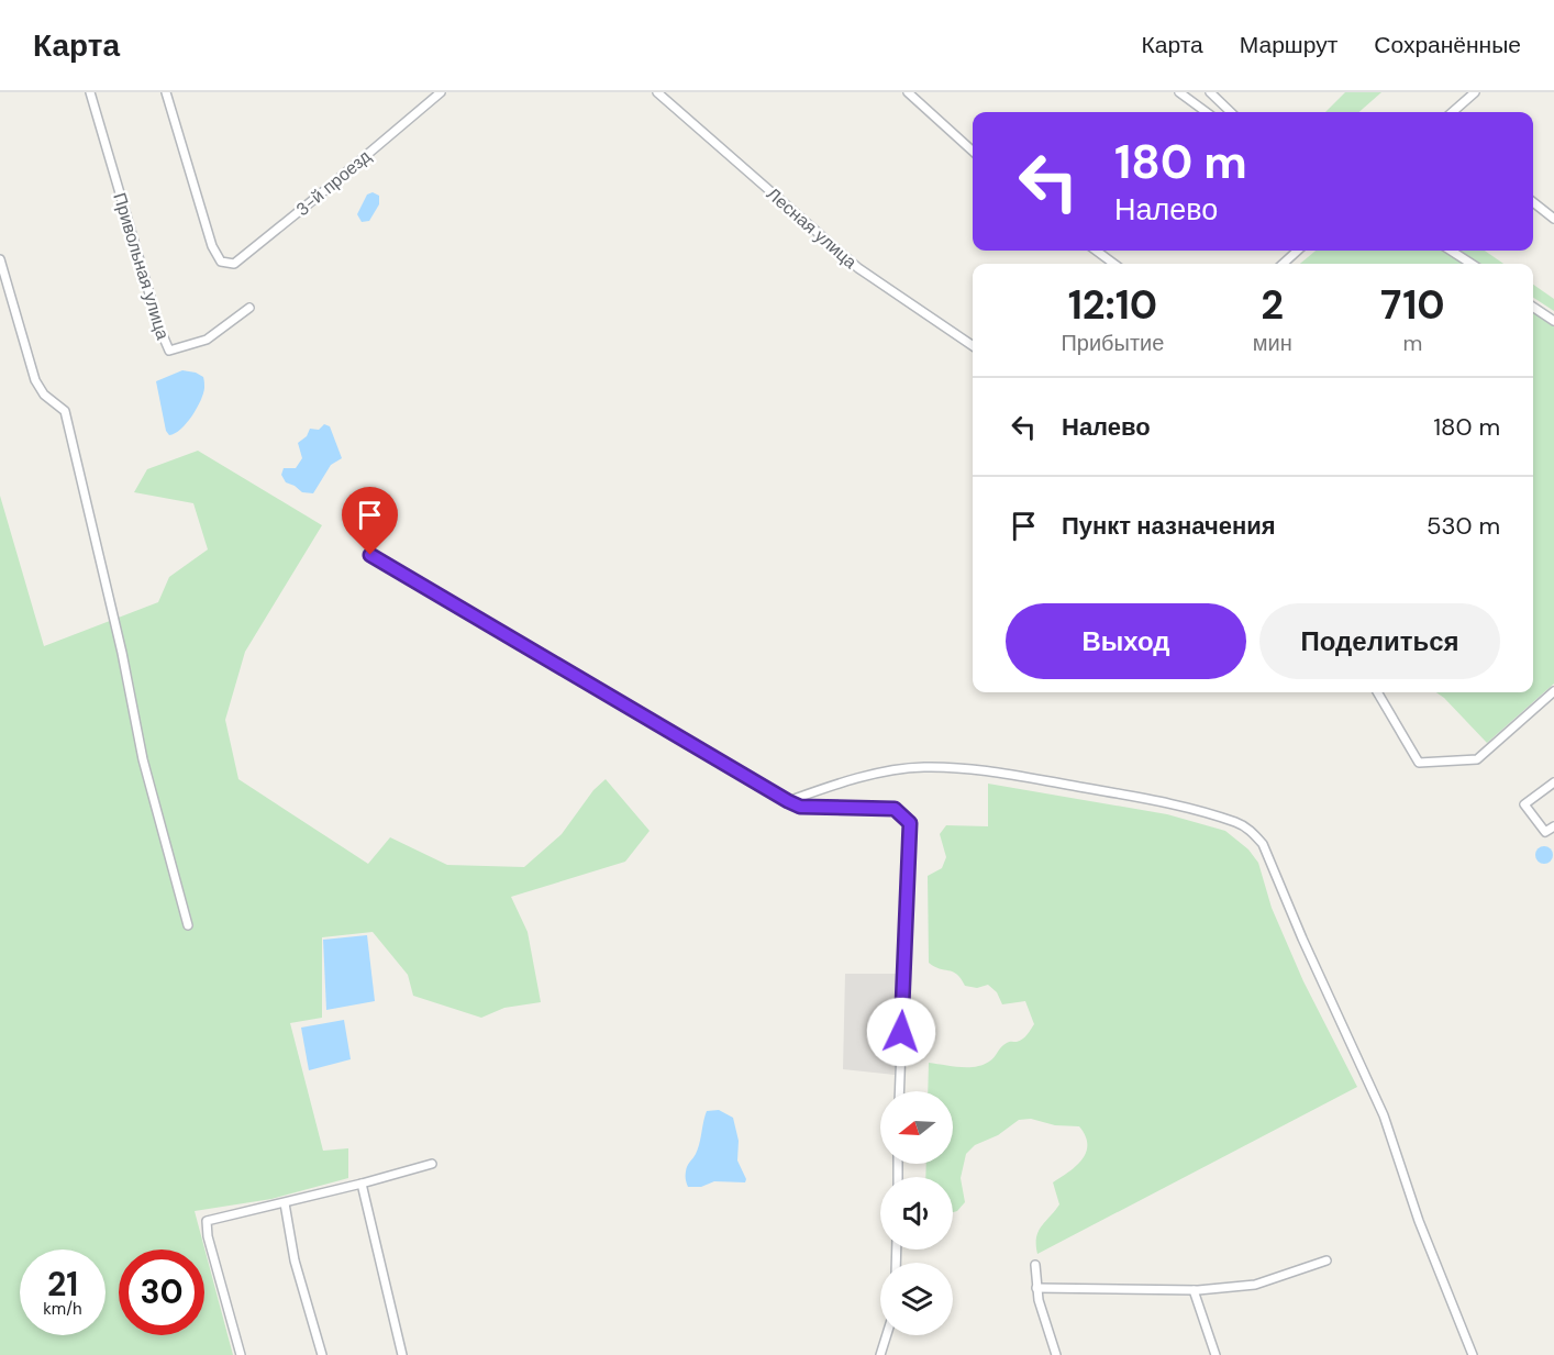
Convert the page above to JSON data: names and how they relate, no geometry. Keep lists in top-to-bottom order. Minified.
{"streets":{"street":["3-й проезд","Лесная улица","Привольная улица"]},"north":"left","page":{"header":"Карта","nav":["Карта","Маршрут","Сохранённые"],"turn":["180 m","Налево"],"eta":["12:10","Прибытие","2","мин","710","m"],"list":[{"name":"Налево","value":"180 m"},{"name":"Пункт назначения","value":"530 m"}],"buttons":["Выход","Поделиться"],"speed":"21 km/h","limit":"30"}}
